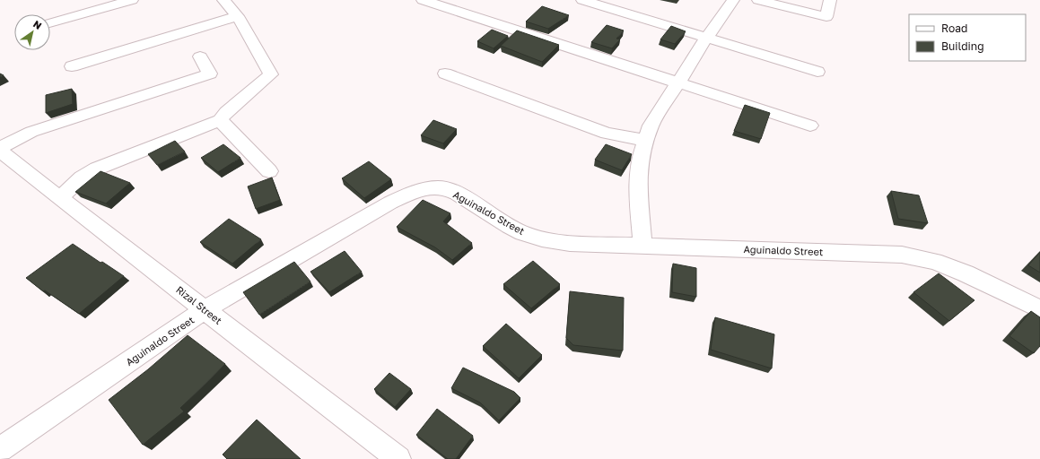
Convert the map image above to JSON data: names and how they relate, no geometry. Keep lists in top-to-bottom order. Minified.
{"streets":{"street":["Aguinaldo Street","Rizal Street"]},"crossings":[["Aguinaldo Street","Rizal Street"]],"legend":["Road","Building"],"north":"top right"}
